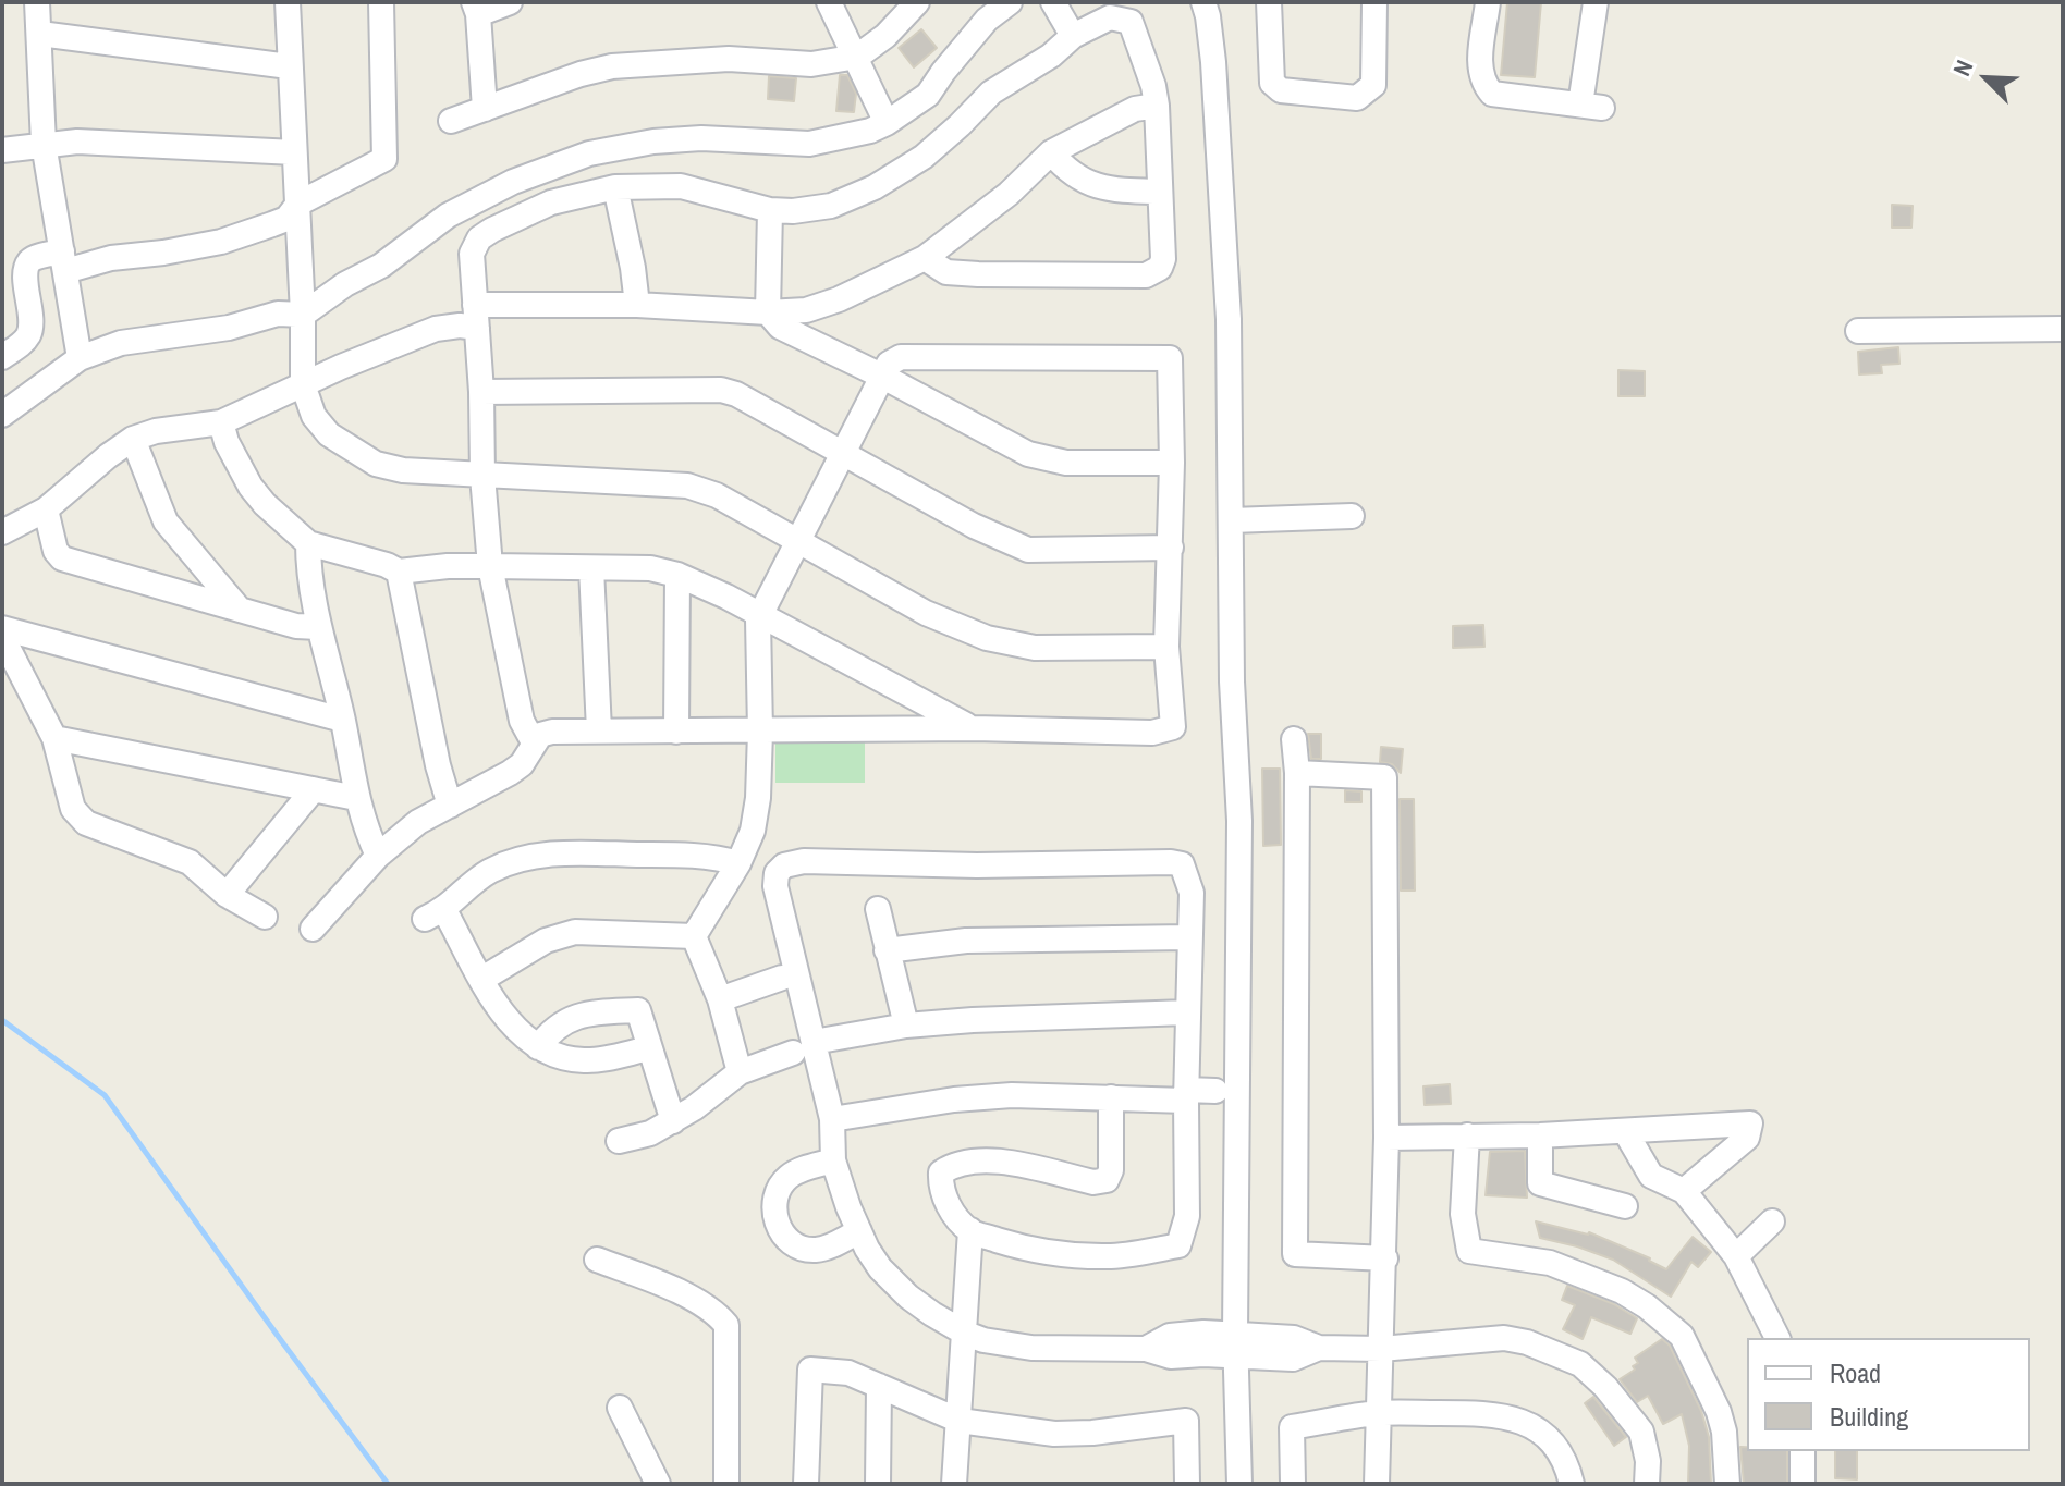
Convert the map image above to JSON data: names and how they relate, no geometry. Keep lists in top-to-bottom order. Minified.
{"legend":["Road","Building"],"north":"top left"}
